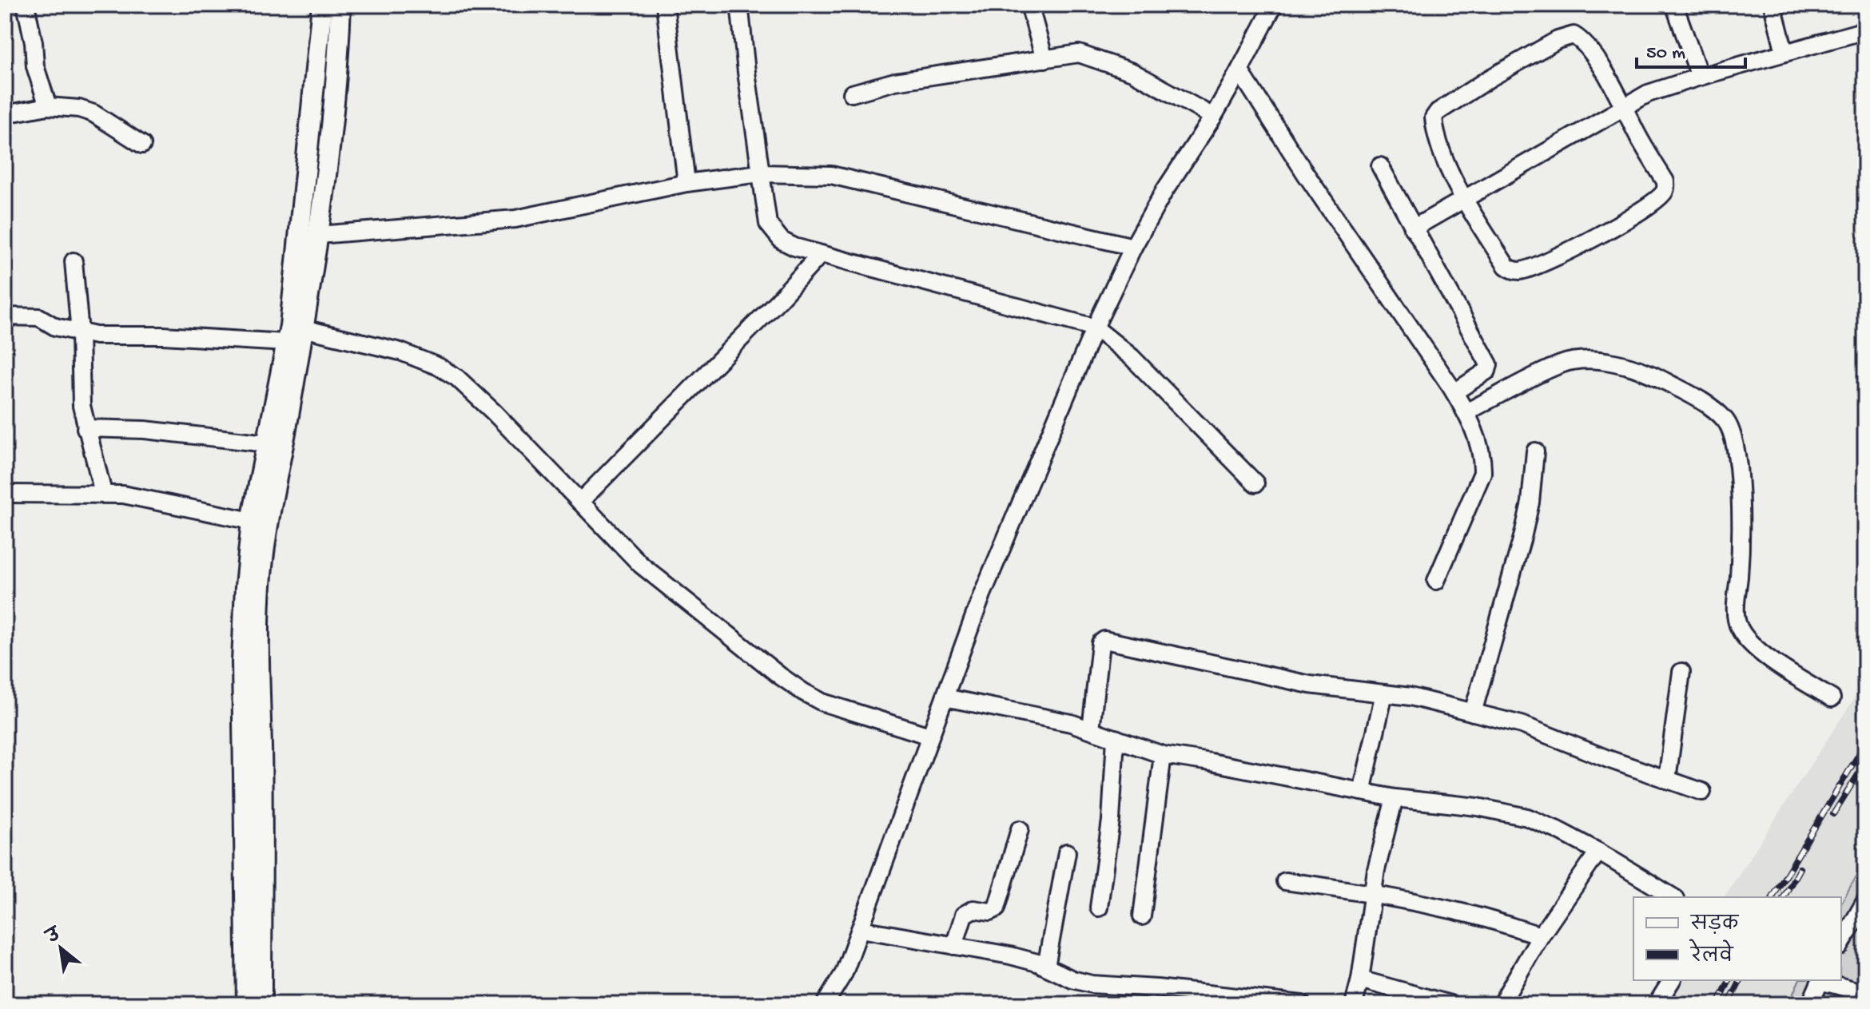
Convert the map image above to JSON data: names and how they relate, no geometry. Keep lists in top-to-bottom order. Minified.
{"legend":["सड़क","रेलवे"],"scale_bar":"50 m","north":"top left"}
